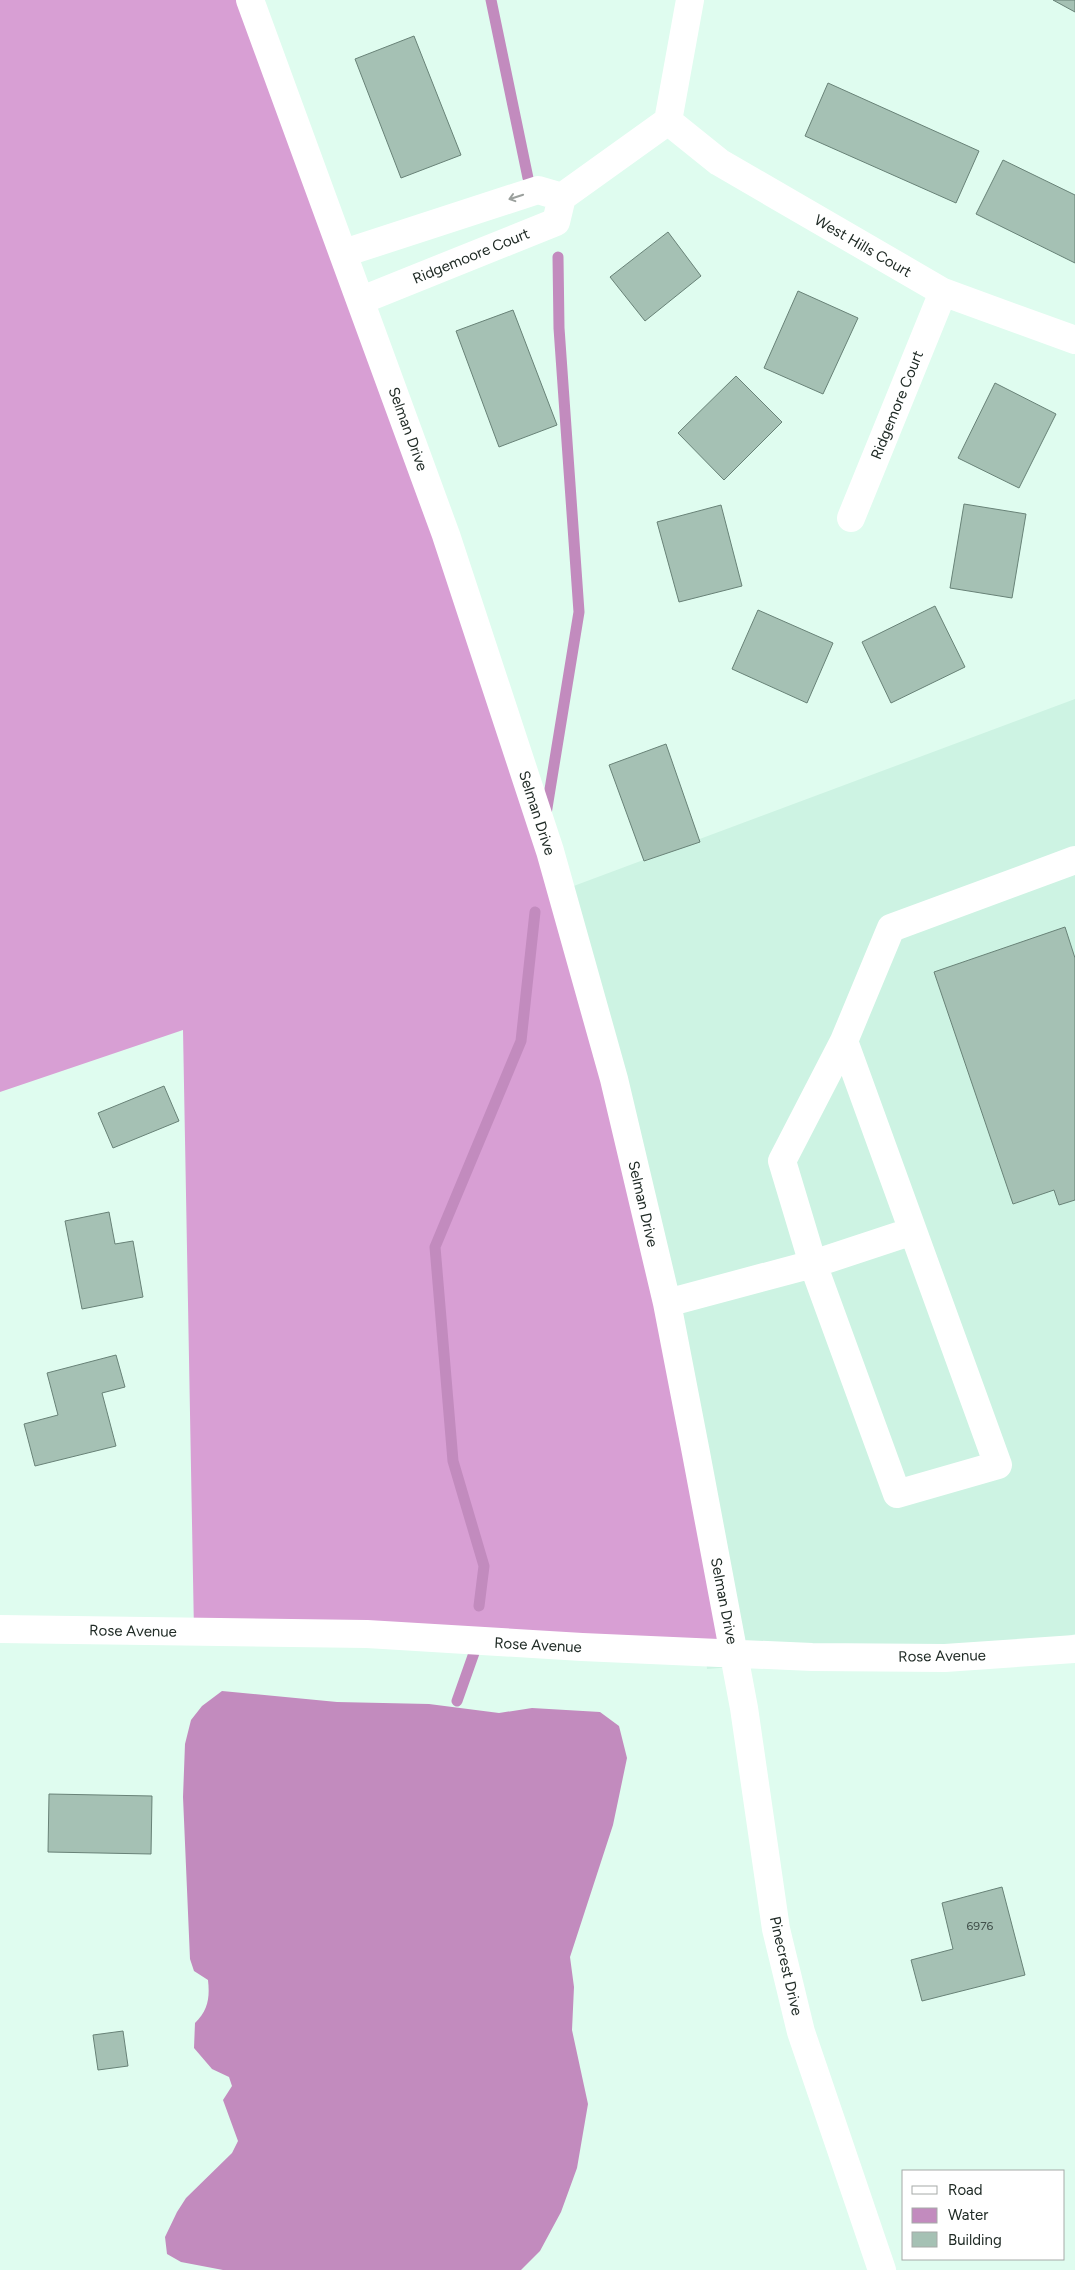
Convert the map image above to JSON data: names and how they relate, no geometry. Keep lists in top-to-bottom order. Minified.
{"streets":{"street":["West Hills Court","Ridgemoore Court","Ridgemore Court","Selman Drive","Rose Avenue","Pinecrest Drive"]},"crossings":[["West Hills Court","Ridgemore Court"],["Ridgemoore Court","Selman Drive"],["Selman Drive","Rose Avenue"],["Selman Drive","Pinecrest Drive"],["Rose Avenue","Pinecrest Drive"]],"house_numbers":["6976"],"legend":["Road","Water","Building"]}
